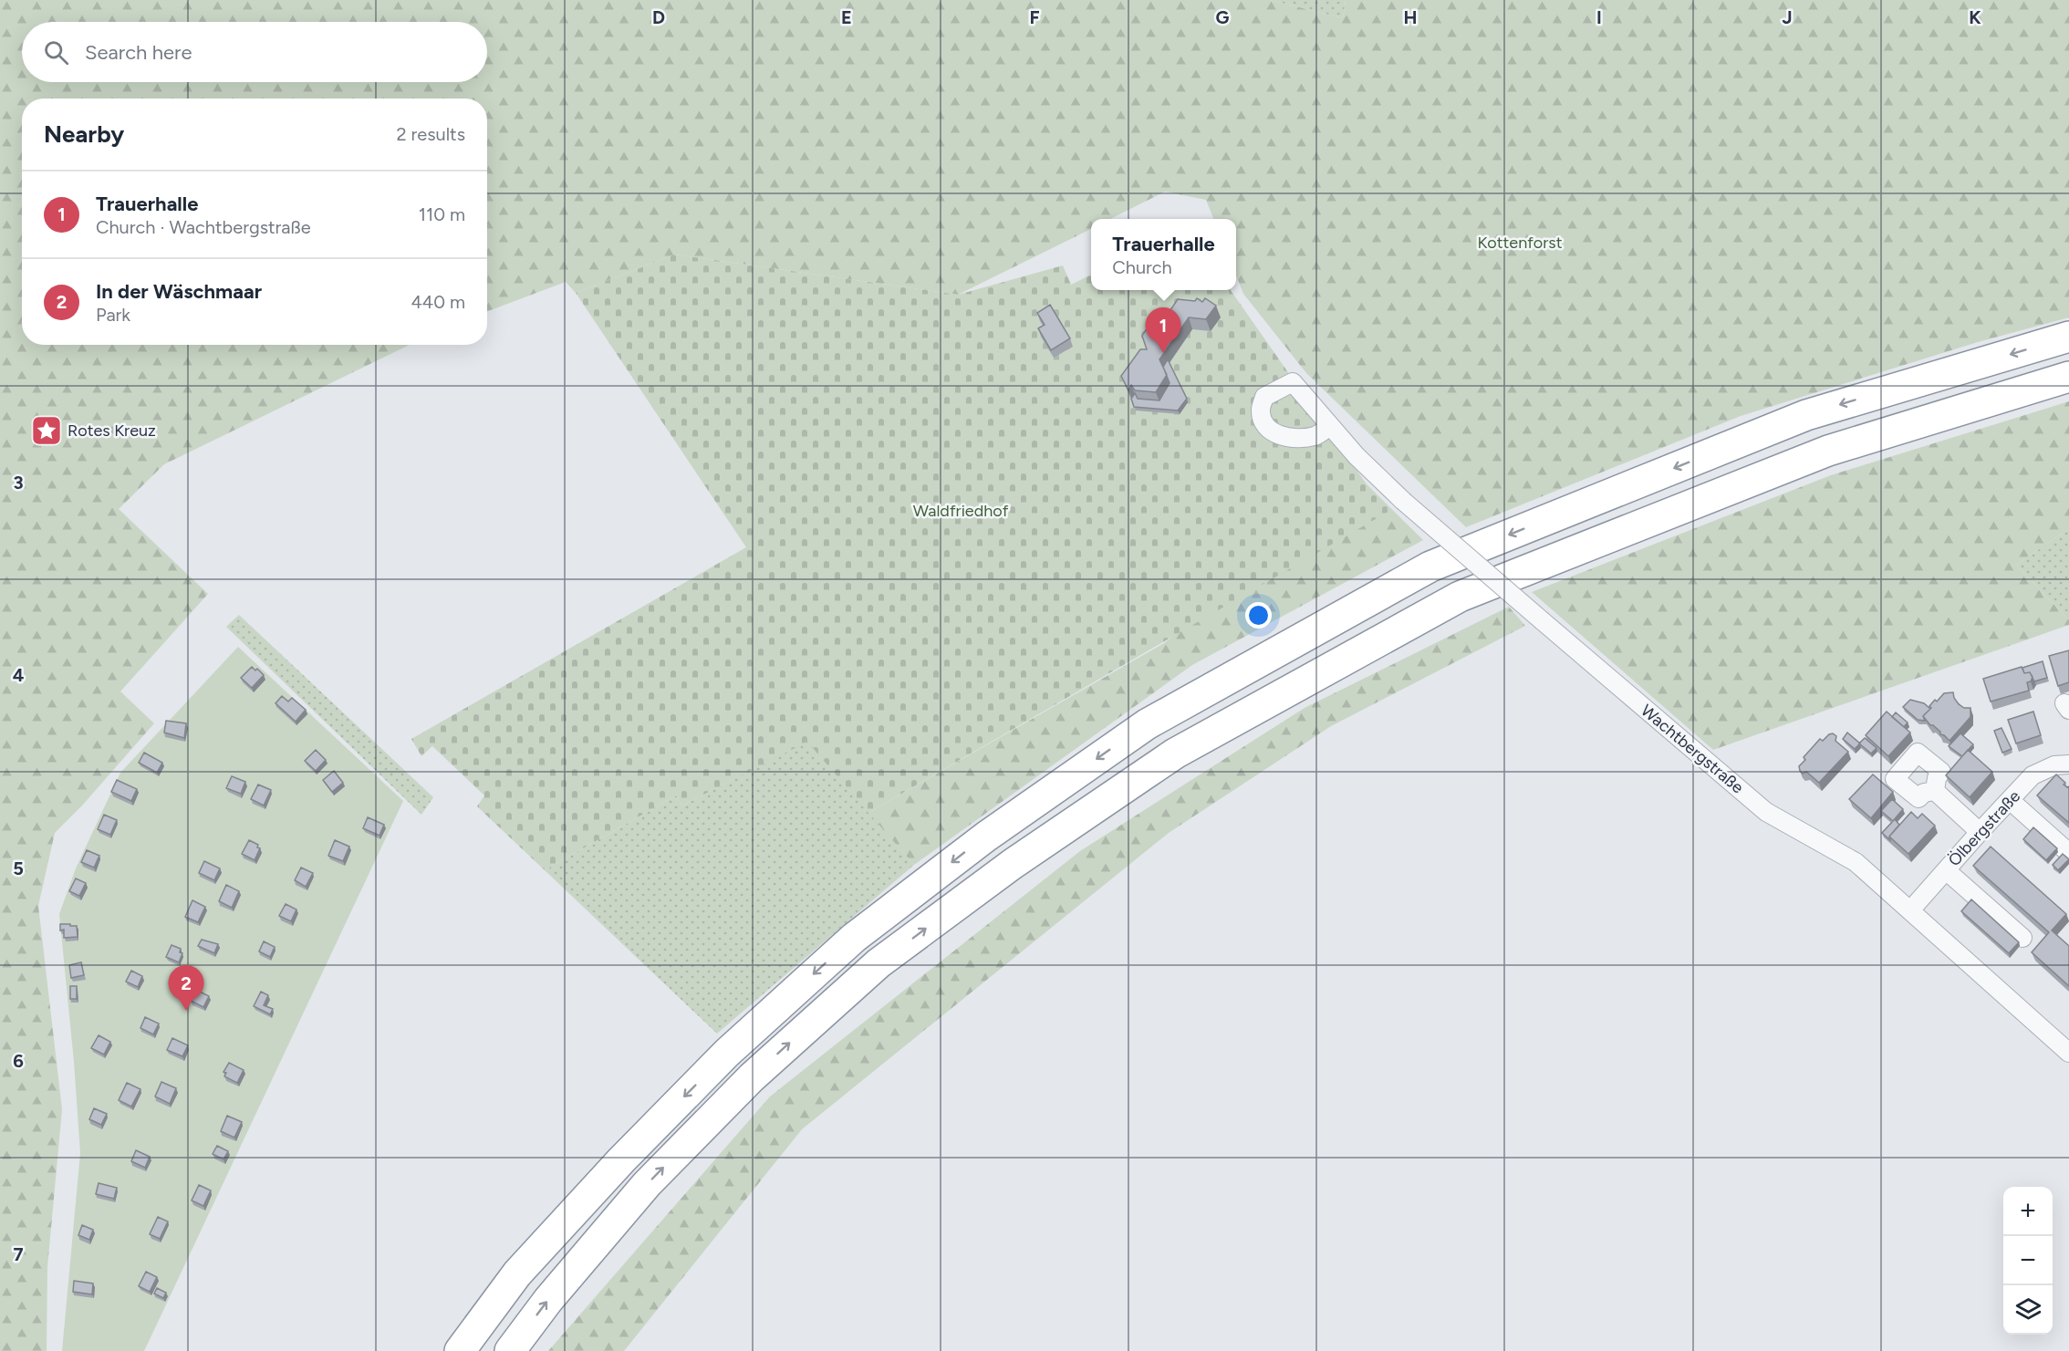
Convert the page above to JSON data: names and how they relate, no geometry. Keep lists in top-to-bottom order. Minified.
{"streets":{"street":["Wachtbergstraße","Ölbergstraße"]},"crossings":[["Wachtbergstraße","Ölbergstraße"]],"parks":["Kottenforst","Waldfriedhof"],"places":{"place":["Rotes Kreuz"]},"page":{"search":"Search here","heading":["Nearby","2 results"],"list":[{"mark":"1","name":"Trauerhalle","note":"Church · Wachtbergstraße","value":"110 m"},{"mark":"2","name":"In der Wäschmaar","note":"Park","value":"440 m"}],"popup":["Trauerhalle","Church"],"pins":["1","2"],"map_buttons":["+","−"]},"grid":{"columns":["D","E","F","G","H","I","J","K"],"rows":["3","4","5","6","7"]}}
